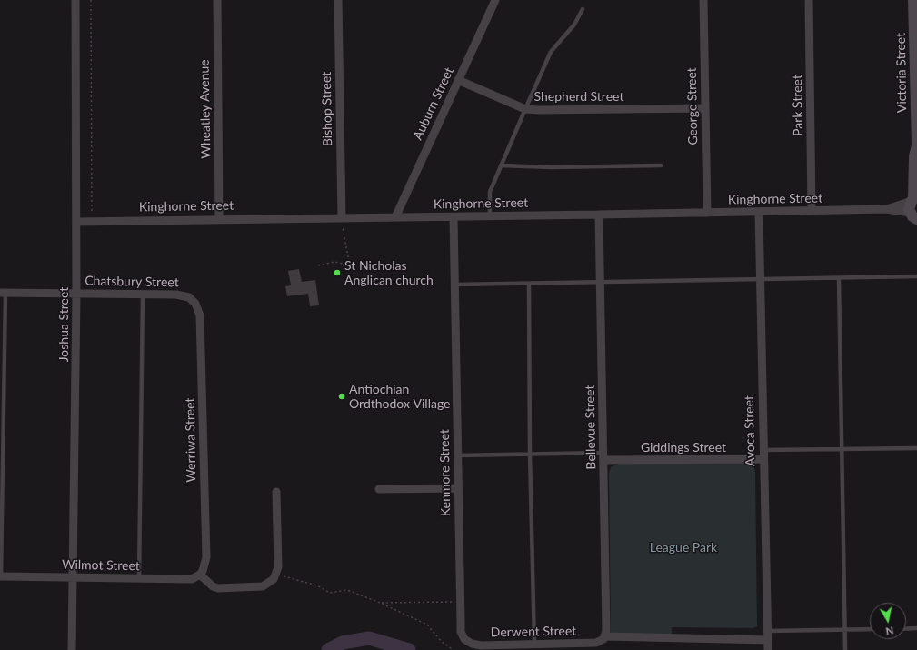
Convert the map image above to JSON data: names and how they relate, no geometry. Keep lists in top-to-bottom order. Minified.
{"streets":{"main road":["Victoria Street"],"street":["Shepherd Street","Auburn Street","Park Street","George Street","Wheatley Avenue","Bishop Street","Kinghorne Street","Chatsbury Street","Joshua Street","Bellevue Street","Avoca Street","Werriwa Street","Giddings Street","Kenmore Street","Wilmot Street","Derwent Street"]},"crossings":[["Victoria Street","Kinghorne Street"],["Shepherd Street","Auburn Street"],["Shepherd Street","George Street"],["Auburn Street","Kinghorne Street"],["Park Street","Kinghorne Street"],["George Street","Kinghorne Street"],["Wheatley Avenue","Kinghorne Street"],["Bishop Street","Kinghorne Street"],["Kinghorne Street","Joshua Street"],["Kinghorne Street","Bellevue Street"],["Kinghorne Street","Avoca Street"],["Kinghorne Street","Kenmore Street"],["Chatsbury Street","Joshua Street"],["Chatsbury Street","Werriwa Street"],["Joshua Street","Wilmot Street"],["Bellevue Street","Giddings Street"],["Bellevue Street","Derwent Street"],["Avoca Street","Giddings Street"],["Avoca Street","Derwent Street"],["Werriwa Street","Wilmot Street"],["Kenmore Street","Derwent Street"]],"parks":["League Park"],"places":["St Nicholas Anglican church","Antiochian Ordthodox Village"],"north":"bottom"}
